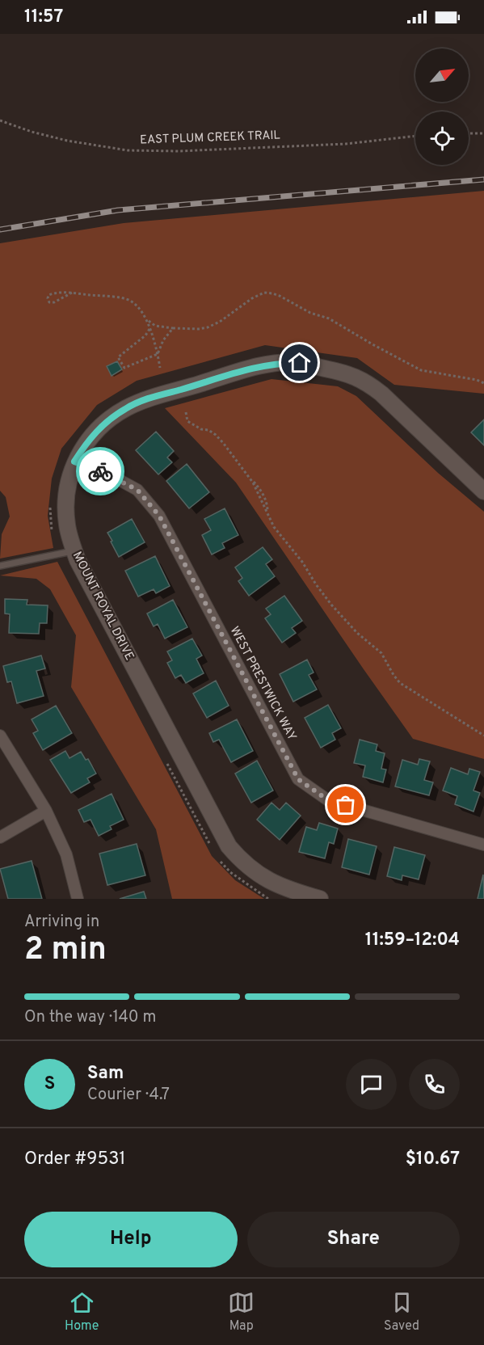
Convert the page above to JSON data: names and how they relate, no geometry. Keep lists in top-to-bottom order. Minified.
{"streets":{"street":["MOUNT ROYAL DRIVE","WEST PRESTWICK WAY"],"path":["EAST PLUM CREEK TRAIL"]},"crossings":[["MOUNT ROYAL DRIVE","WEST PRESTWICK WAY"]],"north":"top right","page":{"status":"11:57","heading":["2 min","Arriving in","11:59–12:04"],"panel":["Sam","Courier · 4.7","Order #9531","$10.67"],"bar":"On the way · 140 m","round":"S","buttons":["Help","Share"],"tabs":["Home","Map","Saved"]}}
